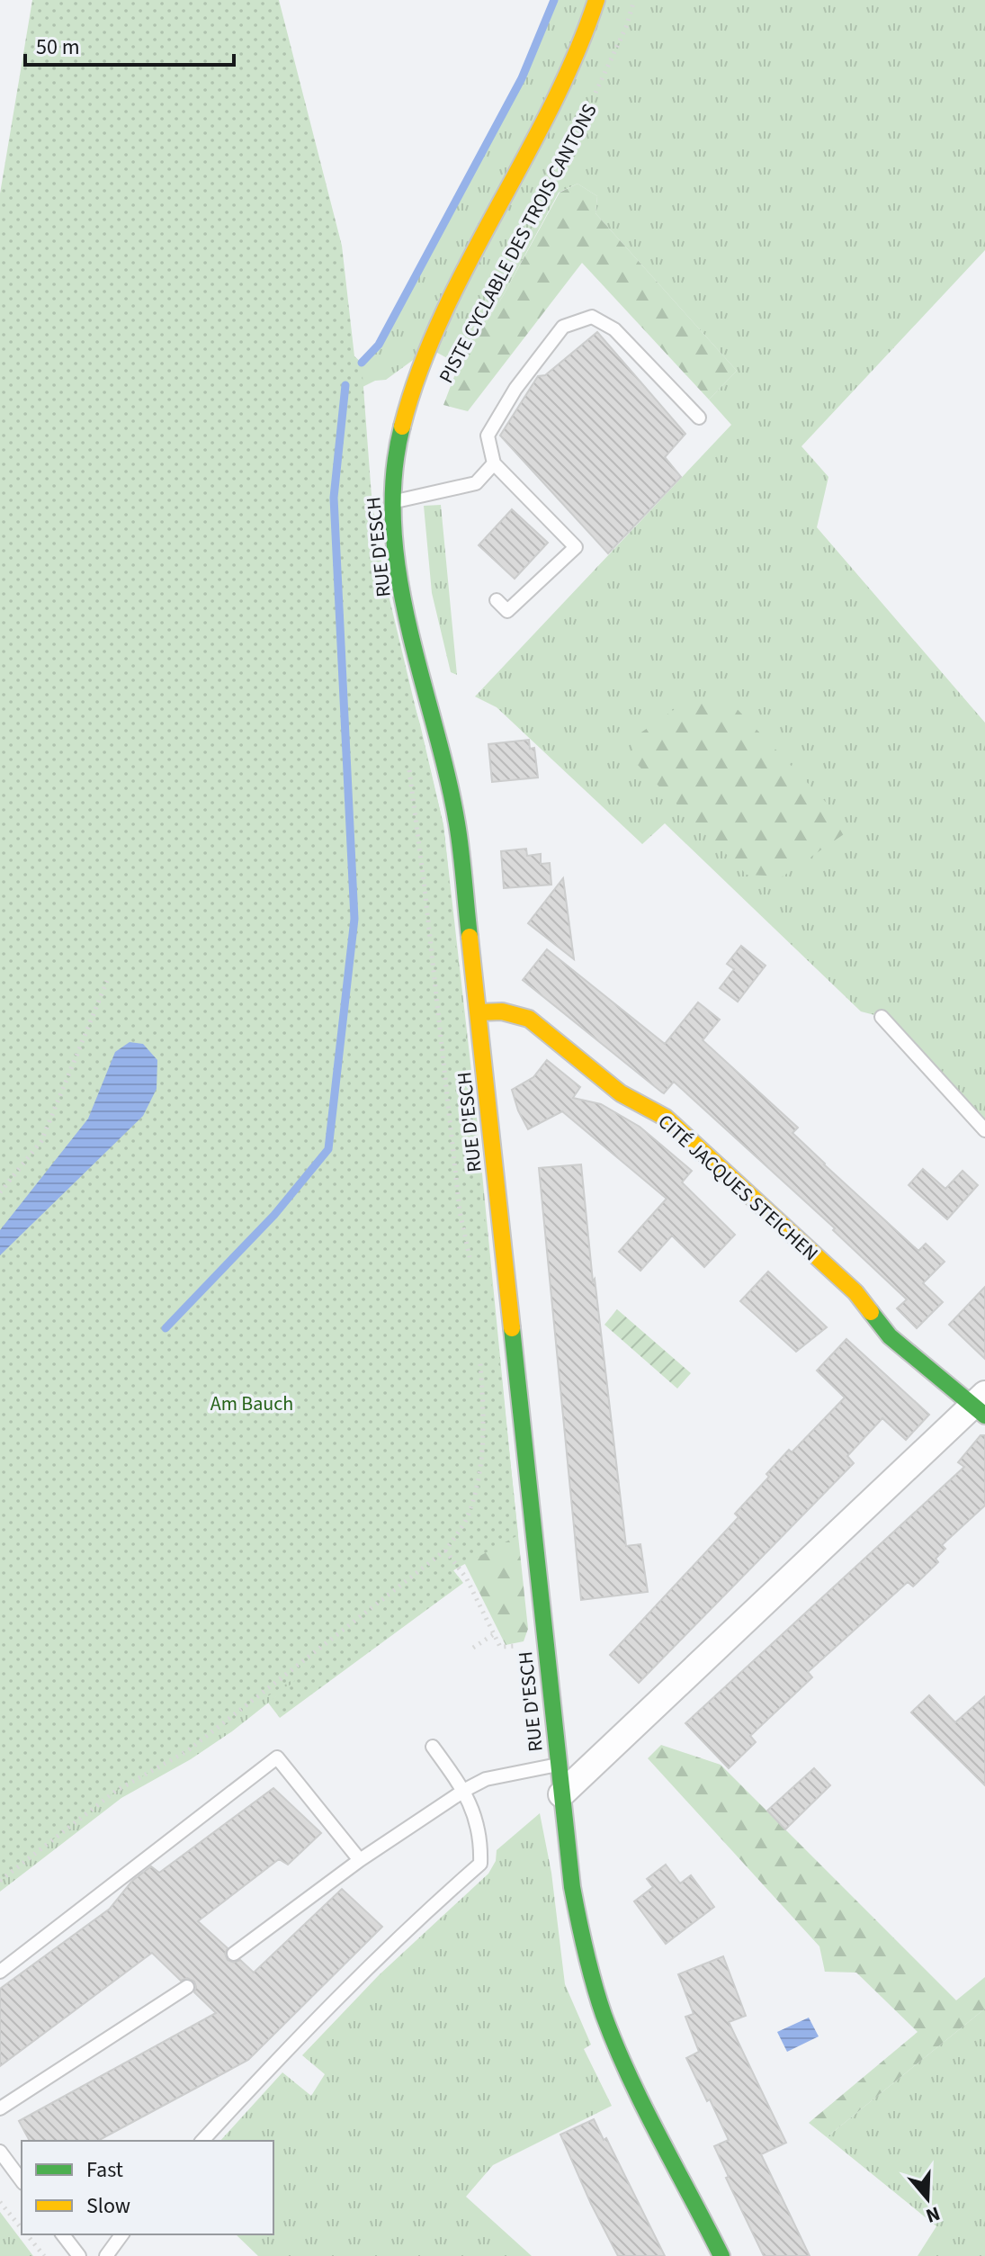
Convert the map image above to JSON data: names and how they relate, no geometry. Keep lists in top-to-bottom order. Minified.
{"streets":{"main road":["RUE D'ESCH","CITÉ JACQUES STEICHEN"],"path":["PISTE CYCLABLE DES TROIS CANTONS"]},"crossings":[["RUE D'ESCH","CITÉ JACQUES STEICHEN"]],"parks":["Am Bauch"],"legend":["Fast","Slow"],"scale_bar":"50 m","north":"bottom"}
